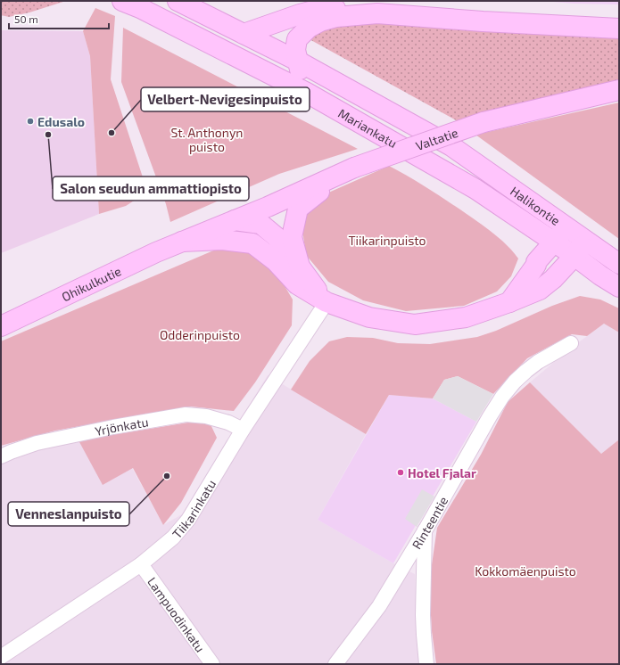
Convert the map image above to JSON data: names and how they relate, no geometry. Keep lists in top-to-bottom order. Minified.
{"streets":{"main road":["Mariankatu","Valtatie","Halikontie","Ohikulkutie"],"street":["Yrjönkatu","Tiikarinkatu","Rinteentie","Lampuodinkatu"]},"crossings":[["Mariankatu","Halikontie"],["Valtatie","Ohikulkutie"],["Yrjönkatu","Tiikarinkatu"],["Tiikarinkatu","Lampuodinkatu"]],"parks":["St. Anthonyn puisto","Tiikarinpuisto","Odderinpuisto","Kokkomäenpuisto"],"places":["Edusalo","Velbert-Nevigesinpuisto","Salon seudun ammattiopisto","Hotel Fjalar","Venneslanpuisto"],"scale_bar":"50 m"}
